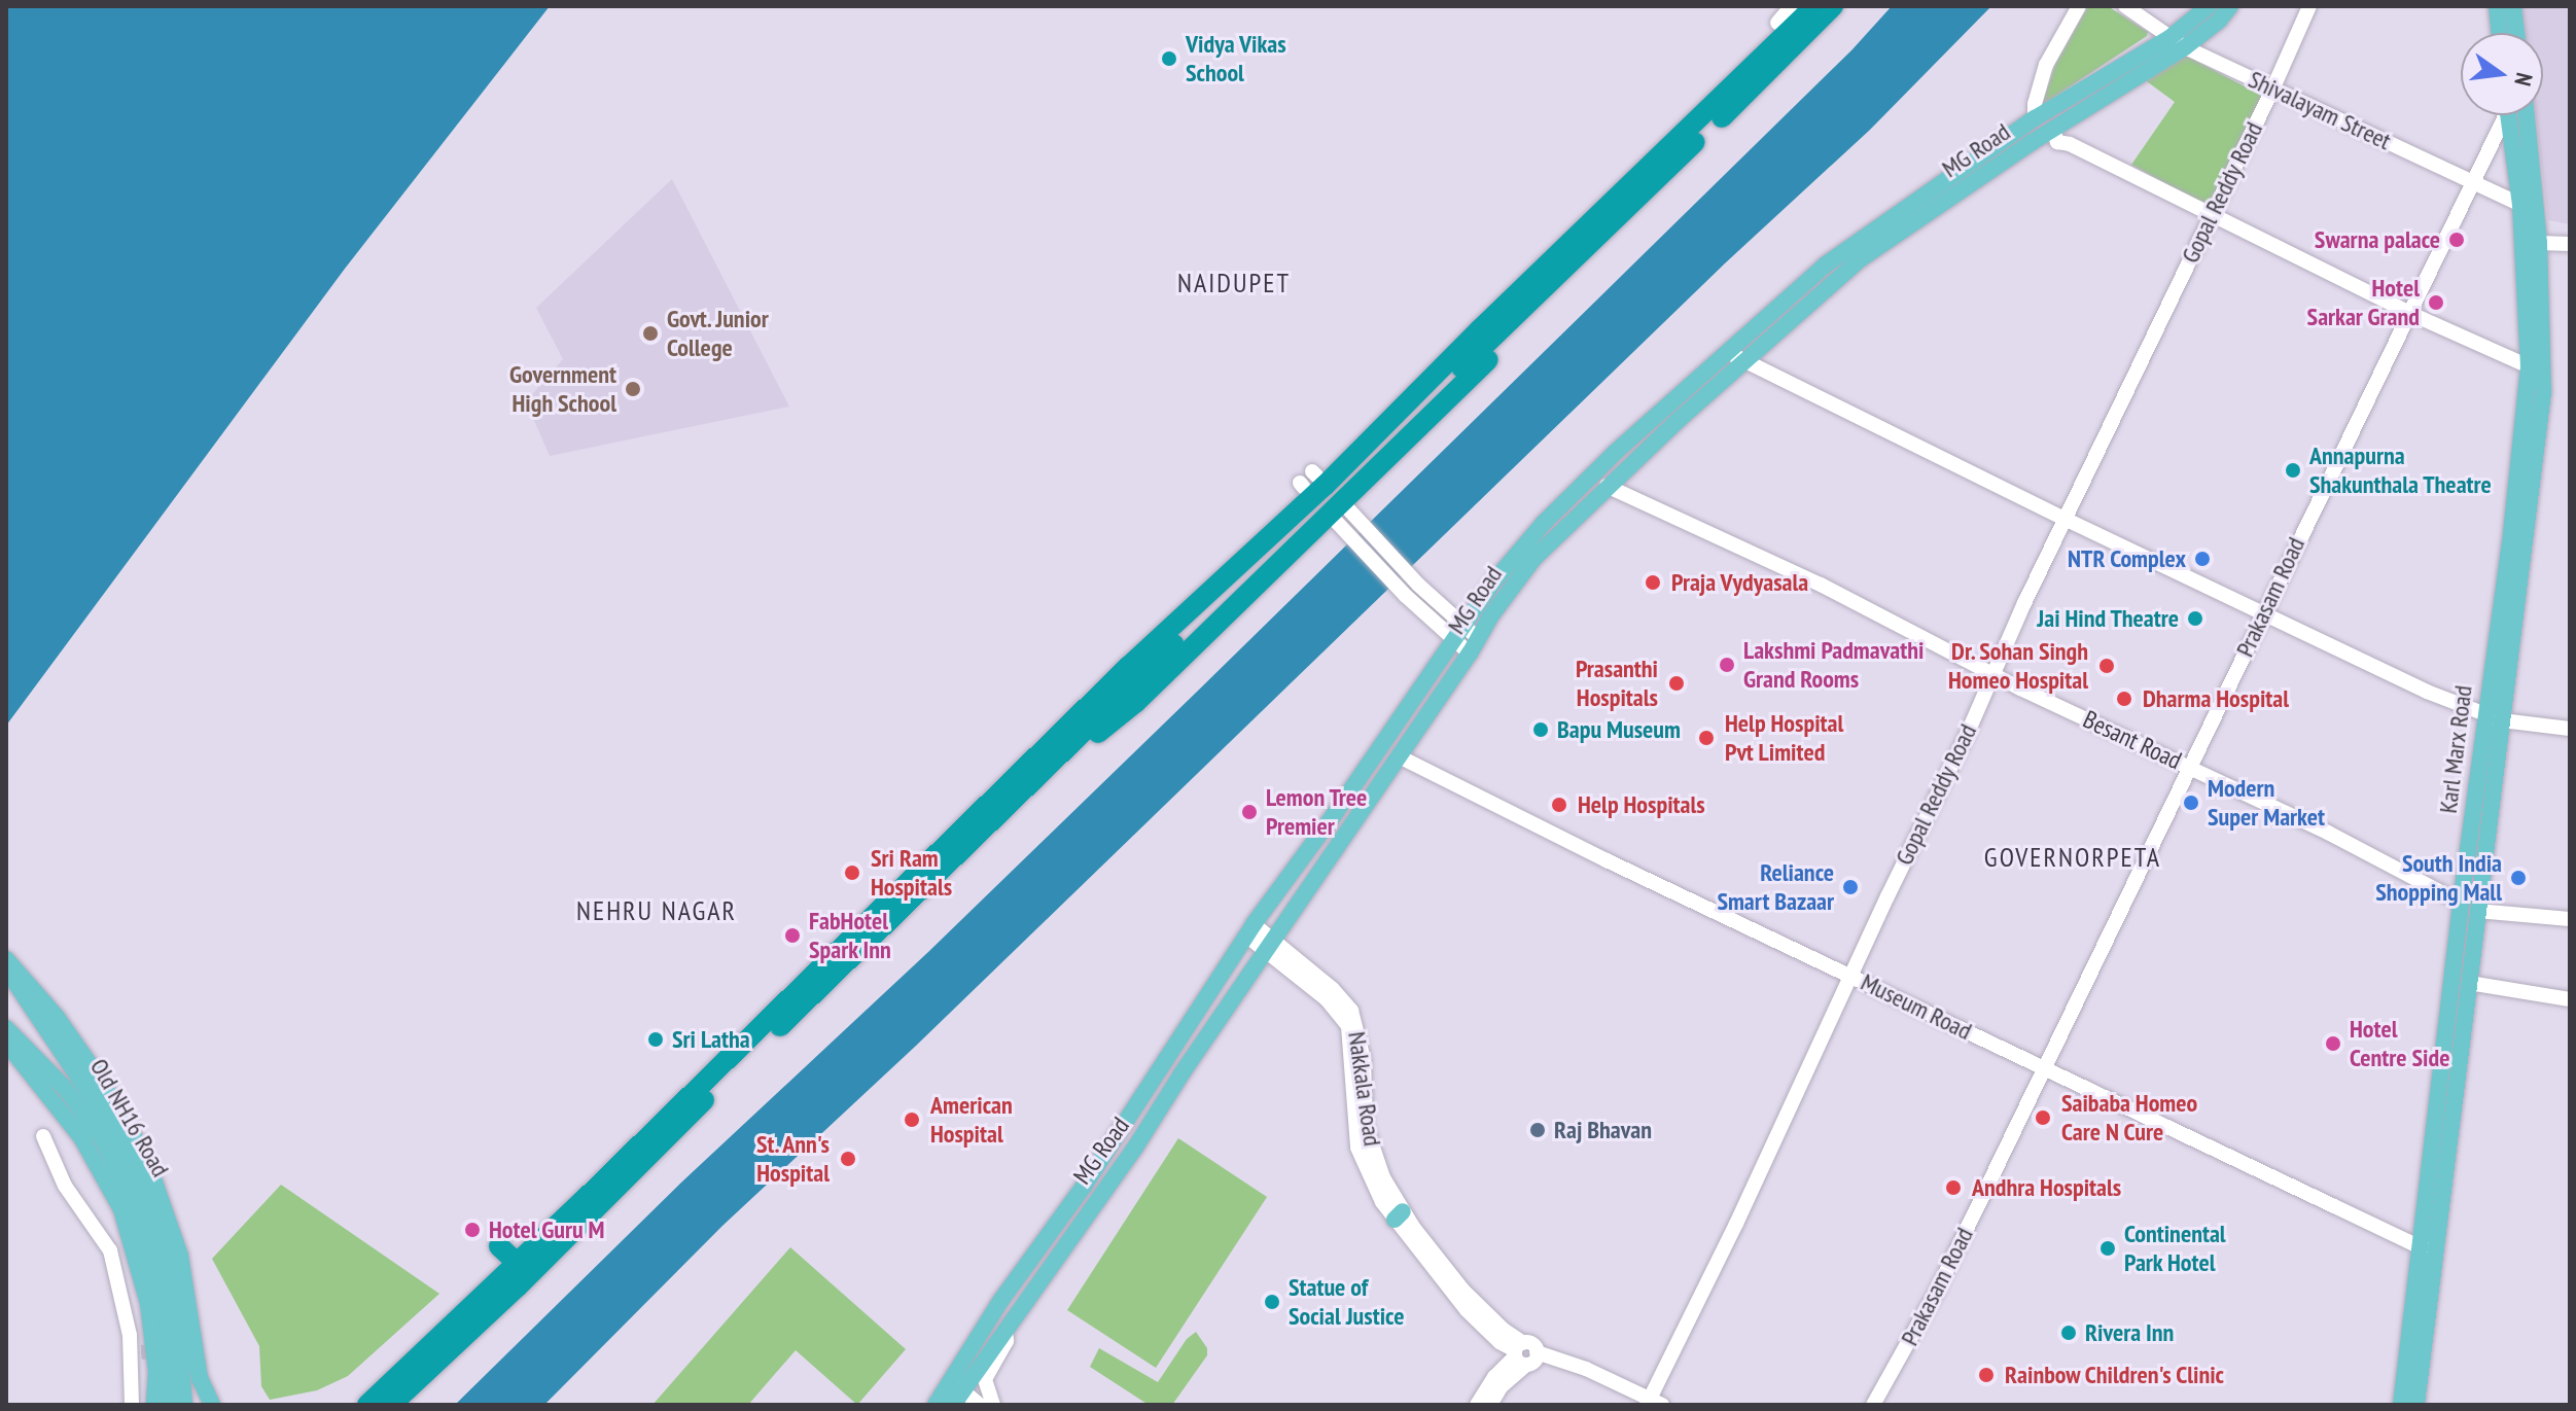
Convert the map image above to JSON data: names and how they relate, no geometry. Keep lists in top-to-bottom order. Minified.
{"streets":{"main road":["MG Road","Karl Marx Road","Old NH16 Road"],"street":["Shivalayam Street","Gopal Reddy Road","Prakasam Road","Besant Road","Museum Road","Nakkala Road"]},"crossings":[["Shivalayam Street","MG Road"],["Shivalayam Street","Gopal Reddy Road"],["Shivalayam Street","Prakasam Road"],["Shivalayam Street","Karl Marx Road"],["MG Road","Besant Road"],["MG Road","Museum Road"],["MG Road","Nakkala Road"],["Gopal Reddy Road","Besant Road"],["Gopal Reddy Road","Museum Road"],["Gopal Reddy Road","Nakkala Road"],["Prakasam Road","Besant Road"],["Prakasam Road","Museum Road"],["Besant Road","Karl Marx Road"],["Karl Marx Road","Museum Road"]],"districts":["NAIDUPET","GOVERNORPETA","NEHRU NAGAR"],"places":["Vidya Vikas School","Swarna palace","Hotel Sarkar Grand","Govt. Junior College","Government High School","Annapurna Shakunthala Theatre","NTR Complex","Praja Vydyasala","Jai Hind Theatre","Lakshmi Padmavathi Grand Rooms","Dr. Sohan Singh Homeo Hospital","Prasanthi Hospitals","Dharma Hospital","Bapu Museum","Help Hospital Pvt Limited","Modern Super Market","Help Hospitals","Lemon Tree Premier","Sri Ram Hospitals","South India Shopping Mall","Reliance Smart Bazaar","FabHotel Spark Inn","Sri Latha","Hotel Centre Side","Saibaba Homeo Care N Cure","American Hospital","Raj Bhavan","St. Ann's Hospital","Andhra Hospitals","Hotel Guru M","Continental Park Hotel","Statue of Social Justice","Rivera Inn","Rainbow Children's Clinic"],"north":"right"}
